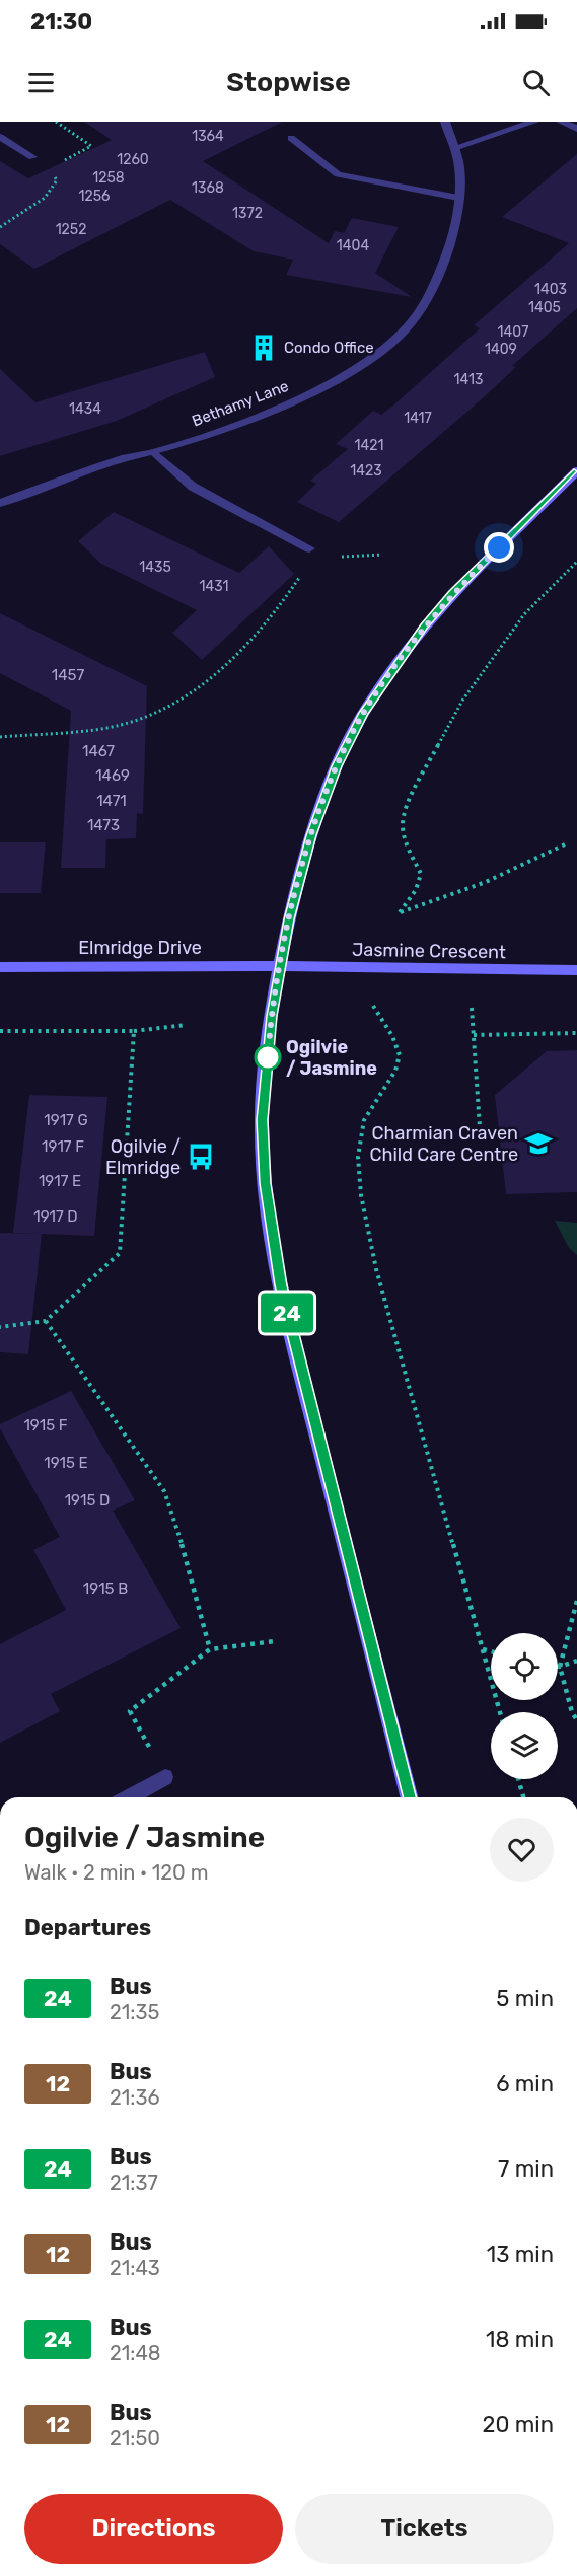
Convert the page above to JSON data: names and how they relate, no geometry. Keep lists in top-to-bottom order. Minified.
{"streets":{"main road":["Elmridge Drive","Jasmine Crescent"],"street":["Bethamy Lane"]},"crossings":[["Elmridge Drive","Jasmine Crescent"]],"places":{"building":["Condo Office"],"other":["Ogilvie / Jasmine"],"school or university":["Charmian Craven Child Care Centre"],"bus stop":["Ogilvie / Elmridge"]},"lines":["bus line 24"],"house_numbers":["1364","1260","1258","1368","1256","1372","1252","1404","1403","1405","1407","1409","1413","1434","1417","1421","1423","1435","1431","1457","1467","1469","1471","1473","1917 G","1917 F","1917 E","1917 D","1915 F","1915 E","1915 D","1915 B"],"page":{"status":"21:30","header":"Stopwise","on_map":"24","heading":[["Ogilvie / Jasmine","Walk · 2 min · 120 m"],"Departures"],"list":[{"mark":"24","name":"Bus","note":"21:35","value":"5 min"},{"mark":"12","name":"Bus","note":"21:36","value":"6 min"},{"mark":"24","name":"Bus","note":"21:37","value":"7 min"},{"mark":"12","name":"Bus","note":"21:43","value":"13 min"},{"mark":"24","name":"Bus","note":"21:48","value":"18 min"},{"mark":"12","name":"Bus","note":"21:50","value":"20 min"}],"buttons":["Directions","Tickets"]}}
